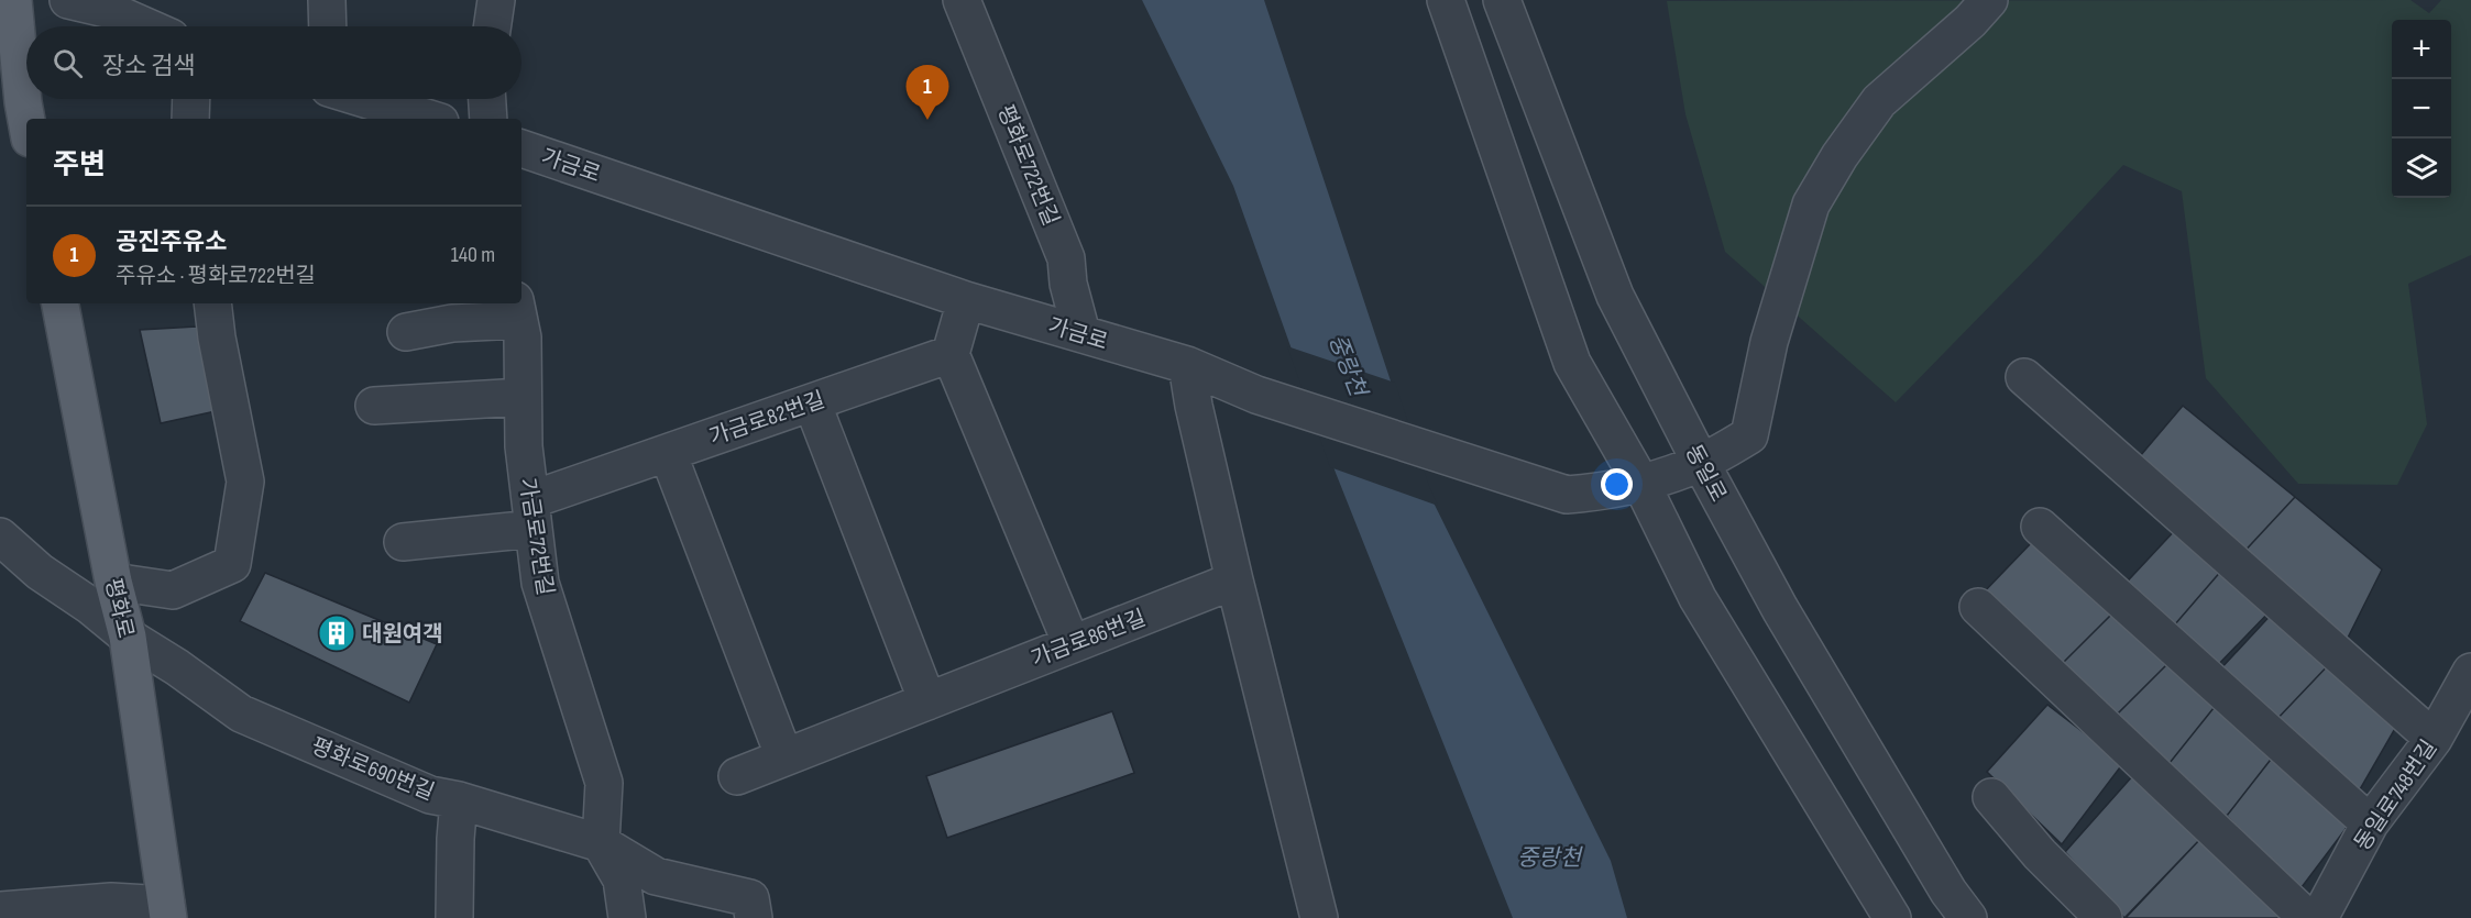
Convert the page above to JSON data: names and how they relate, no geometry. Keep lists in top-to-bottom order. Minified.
{"streets":{"main road":["평화로"],"street":["가금로","평화로722번길","가금로82번길","동일로","가금로72번길","가금로86번길","평화로690번길","동일로748번길"]},"crossings":[["가금로","평화로722번길"],["가금로","동일로"],["가금로82번길","가금로72번길"],["가금로72번길","평화로690번길"],["평화로","평화로690번길"]],"water":["중랑천"],"places":{"building":["대원여객"]},"page":{"map_buttons":["+","−"],"search":"장소 검색","pins":"1","heading":"주변","list":[{"mark":"1","name":"공진주유소","note":"주유소 · 평화로722번길","value":"140 m"}]}}
